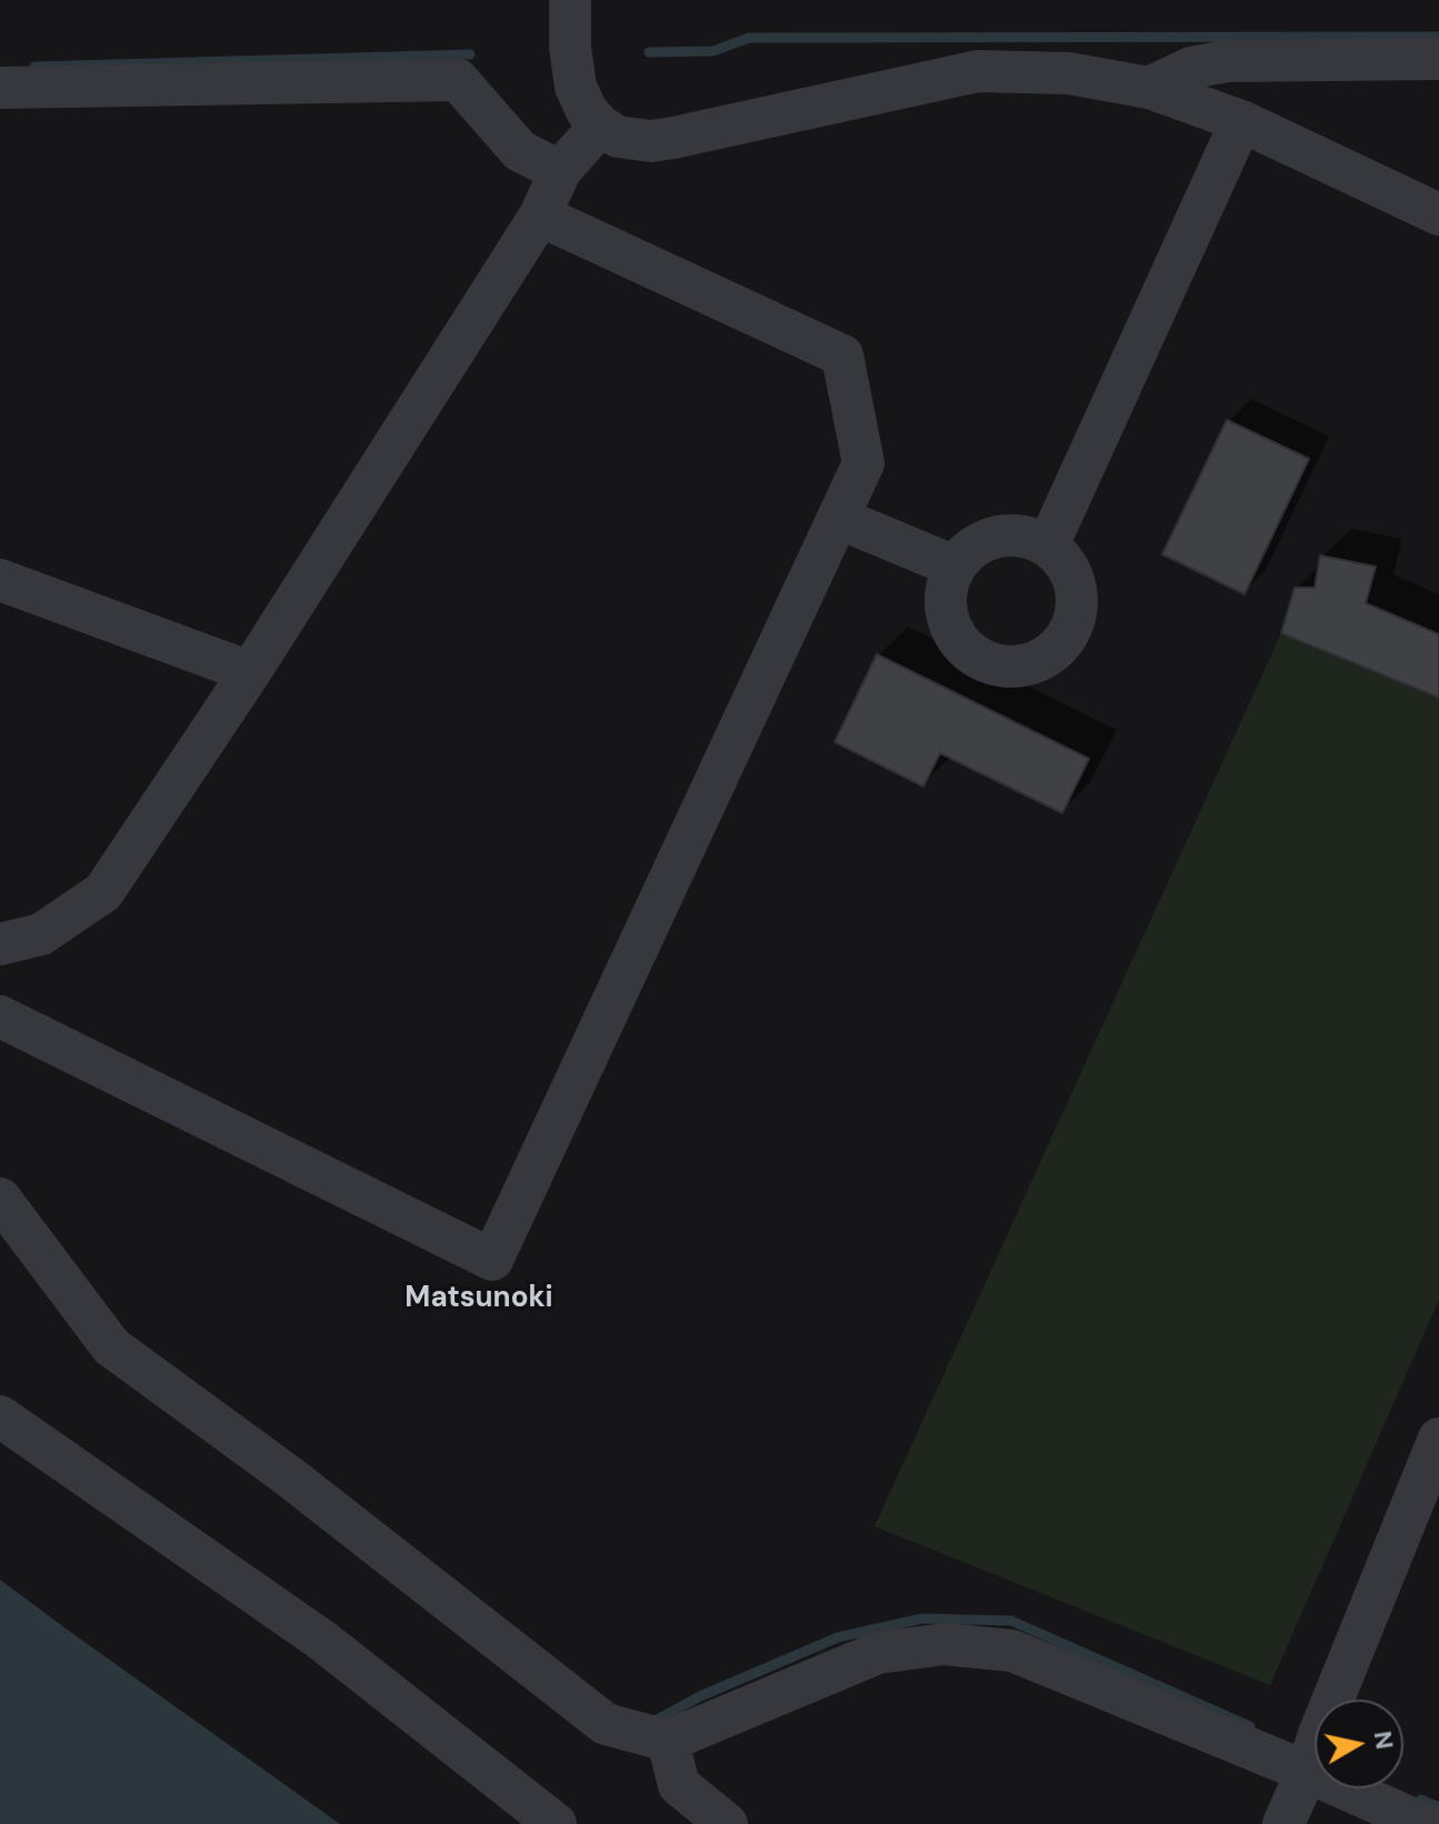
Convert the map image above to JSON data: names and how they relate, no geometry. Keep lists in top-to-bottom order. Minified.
{"districts":["Matsunoki"],"north":"right"}
